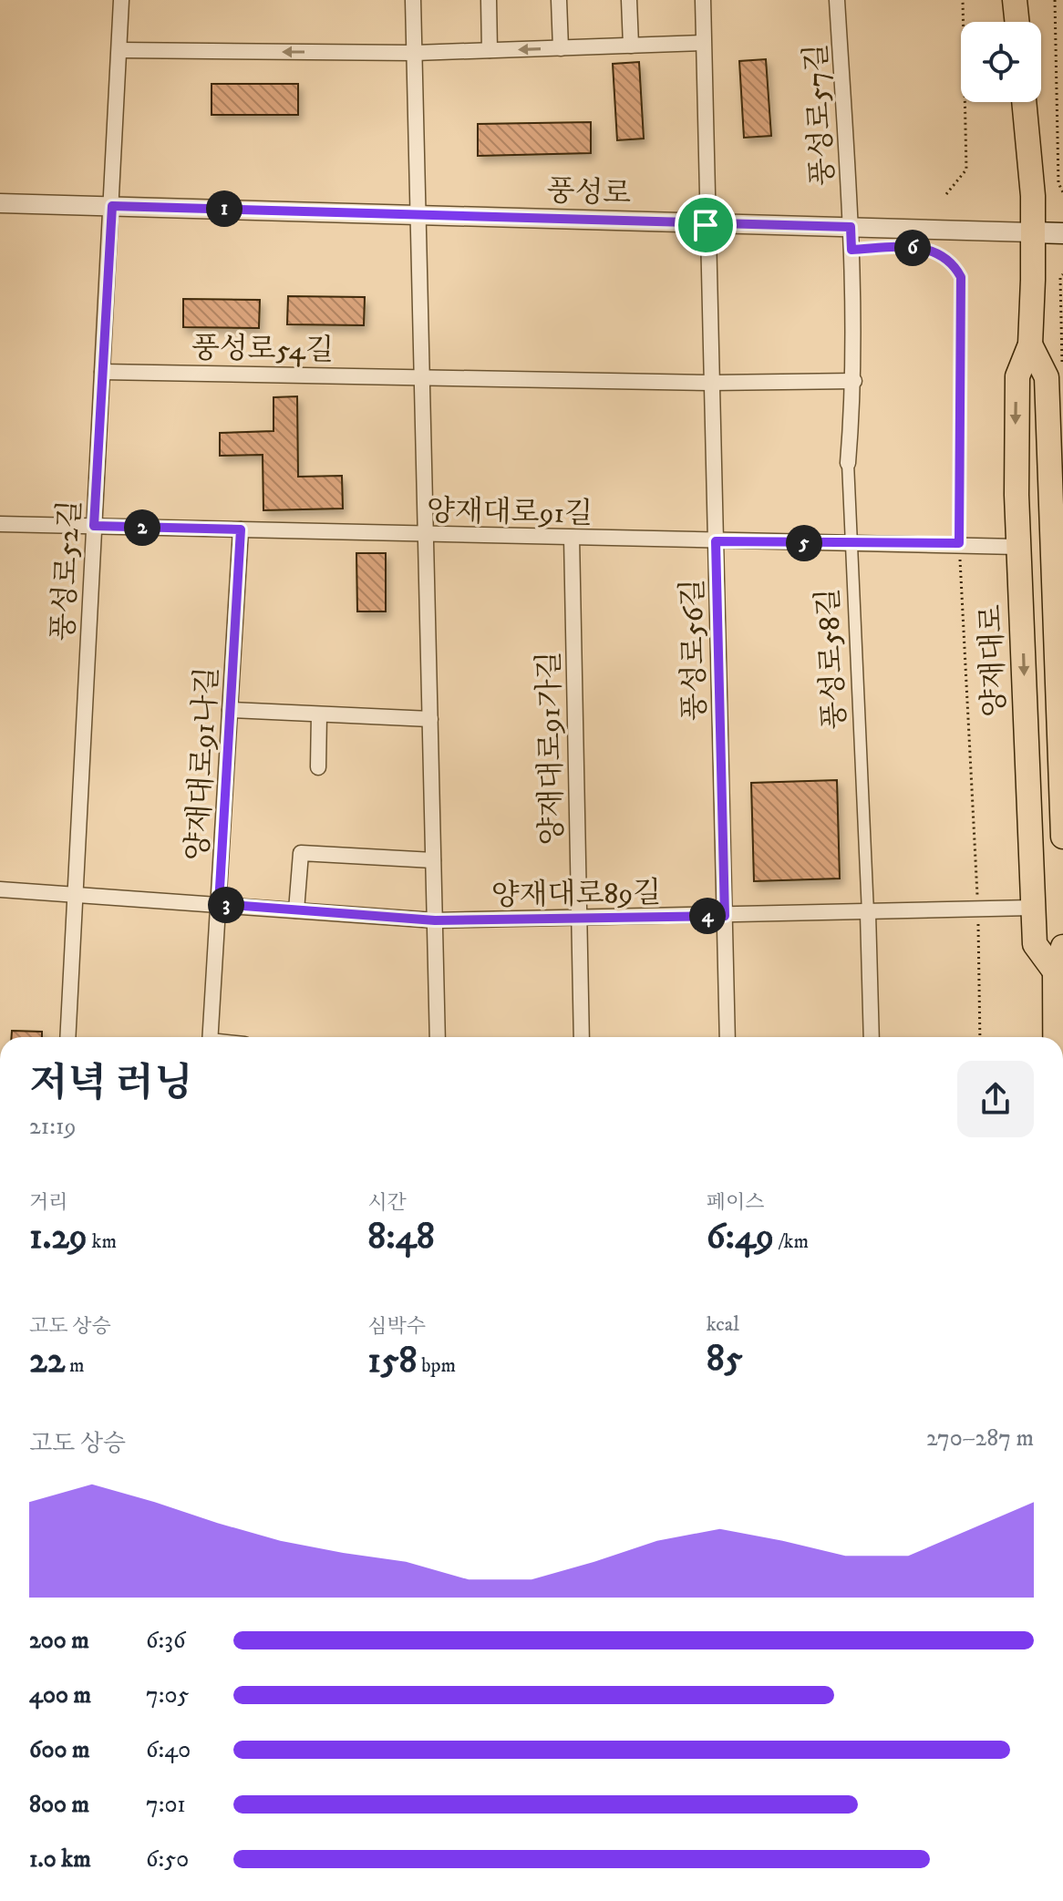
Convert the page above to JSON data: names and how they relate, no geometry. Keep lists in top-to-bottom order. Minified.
{"streets":{"main road":["풍성로","양재대로"],"street":["풍성로57길","풍성로54길","양재대로91길","풍성로52길","풍성로56길","풍성로58길","양재대로91가길","양재대로91나길","양재대로89길"]},"crossings":[["풍성로57길","풍성로"],["풍성로57길","풍성로58길"],["풍성로","풍성로52길"],["풍성로","풍성로56길"],["풍성로","풍성로58길"],["풍성로","양재대로"],["풍성로54길","풍성로52길"],["양재대로91길","풍성로52길"],["양재대로91길","풍성로56길"],["양재대로91길","풍성로58길"],["양재대로91길","양재대로"],["양재대로91길","양재대로91가길"],["양재대로91길","양재대로91나길"],["풍성로52길","양재대로89길"],["풍성로56길","양재대로89길"],["풍성로58길","양재대로89길"],["양재대로","양재대로89길"],["양재대로91가길","양재대로89길"],["양재대로91나길","양재대로89길"]],"page":{"pins":["1","6","2","5","3","4"],"heading":["저녁 러닝","21:19"],"stats":[["거리","1.29 km"],["시간","8:48"],["페이스","6:49 /km"],["고도 상승","22 m"],["심박수","158 bpm"],["kcal","85"]],"chart":["고도 상승","270–287 m"],"list":[{"name":"200 m","note":"6:36"},{"name":"400 m","note":"7:05"},{"name":"600 m","note":"6:40"},{"name":"800 m","note":"7:01"},{"name":"1.0 km","note":"6:50"}]}}
